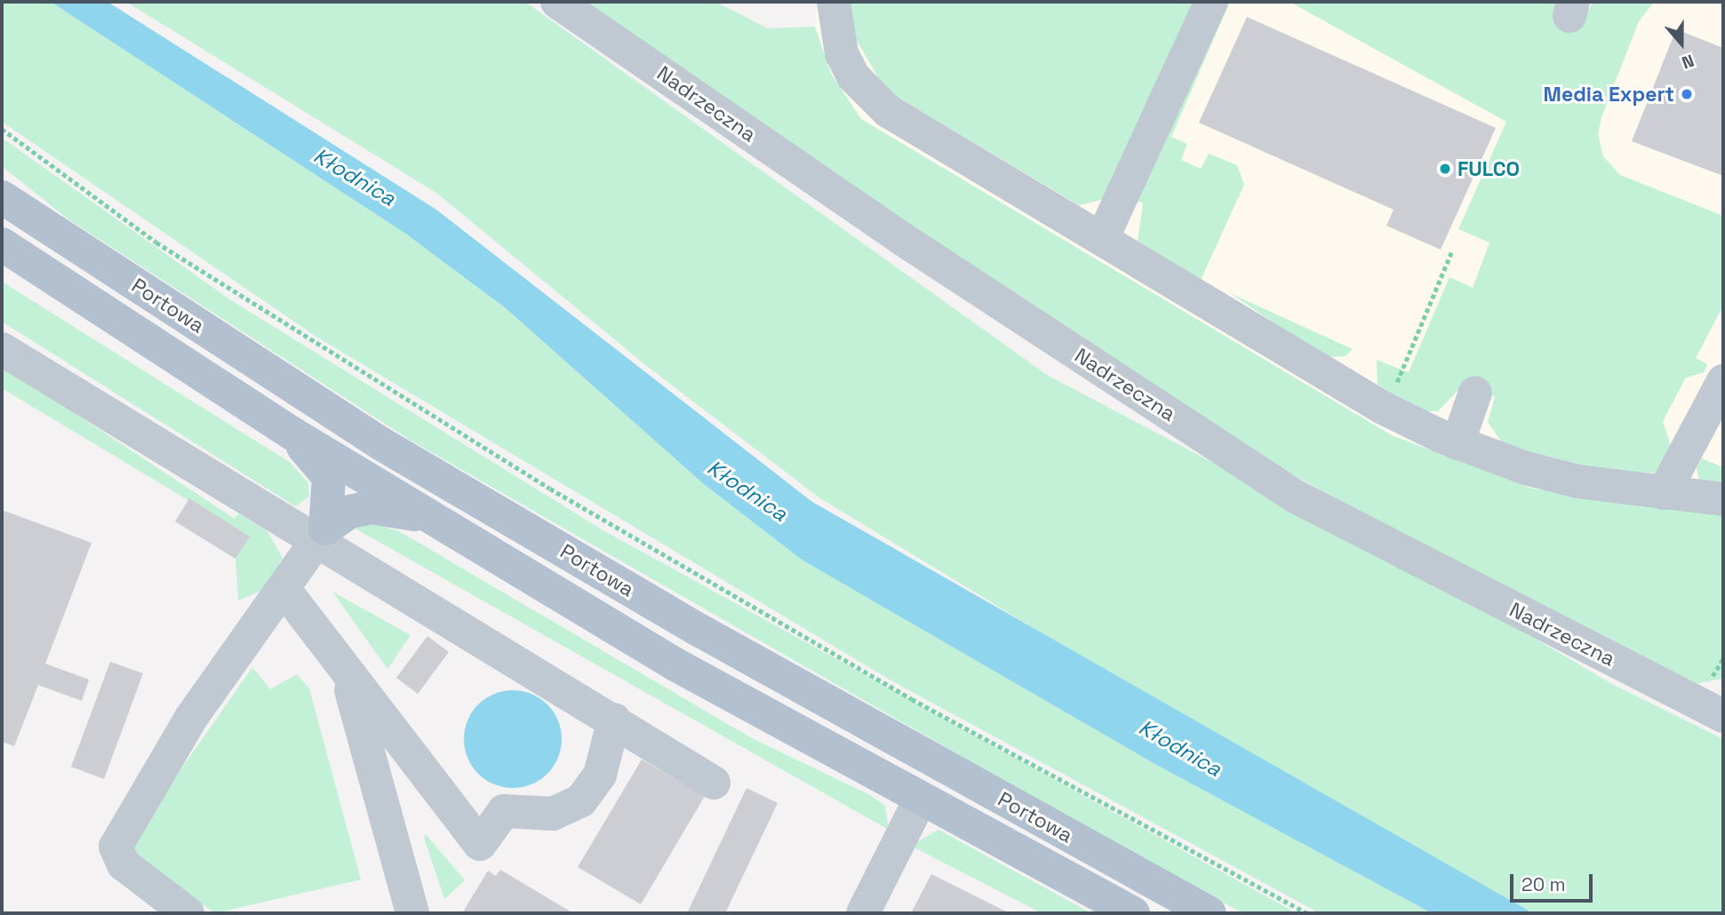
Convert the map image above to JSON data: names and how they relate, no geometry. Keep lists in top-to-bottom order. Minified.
{"streets":{"main road":["Portowa"],"street":["Nadrzeczna"]},"water":["Kłodnica"],"places":["Media Expert","FULCO"],"scale_bar":"20 m","north":"bottom"}
